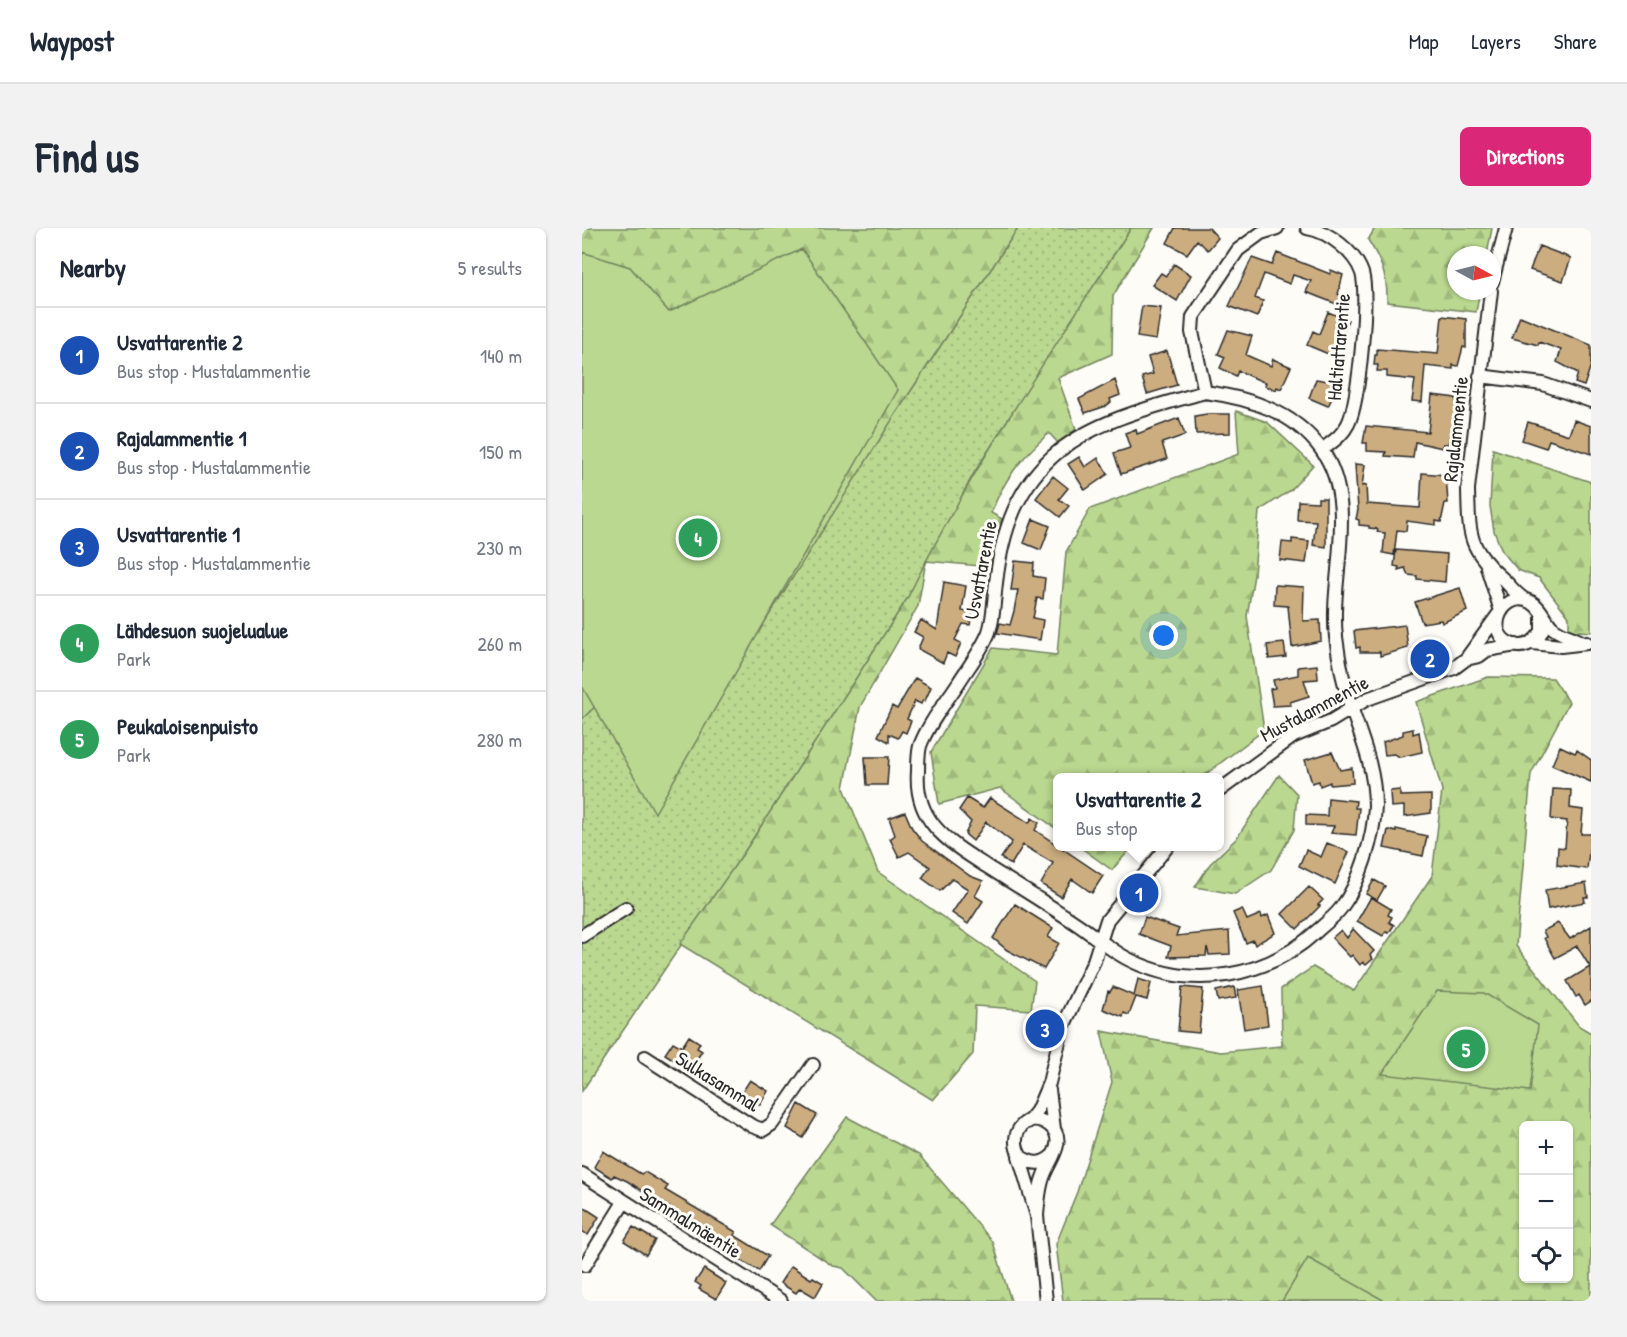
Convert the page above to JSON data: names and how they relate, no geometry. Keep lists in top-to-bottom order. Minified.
{"streets":{"street":["Haltiattarentie","Rajalammentie","Usvattarentie","Mustalammentie","Sulkasammal","Sammalmäentie"]},"crossings":[["Haltiattarentie","Usvattarentie"],["Rajalammentie","Mustalammentie"],["Usvattarentie","Mustalammentie"]],"north":"right","page":{"header":"Waypost","nav":["Map","Layers","Share"],"buttons":"Directions","title":"Find us","heading":["Nearby","5 results"],"list":[{"mark":"1","name":"Usvattarentie 2","note":"Bus stop · Mustalammentie","value":"140 m"},{"mark":"2","name":"Rajalammentie 1","note":"Bus stop · Mustalammentie","value":"150 m"},{"mark":"3","name":"Usvattarentie 1","note":"Bus stop · Mustalammentie","value":"230 m"},{"mark":"4","name":"Lähdesuon suojelualue","note":"Park","value":"260 m"},{"mark":"5","name":"Peukaloisenpuisto","note":"Park","value":"280 m"}],"pins":["4","2","1","3","5"],"popup":["Usvattarentie 2","Bus stop"],"map_buttons":["+","−"]}}
